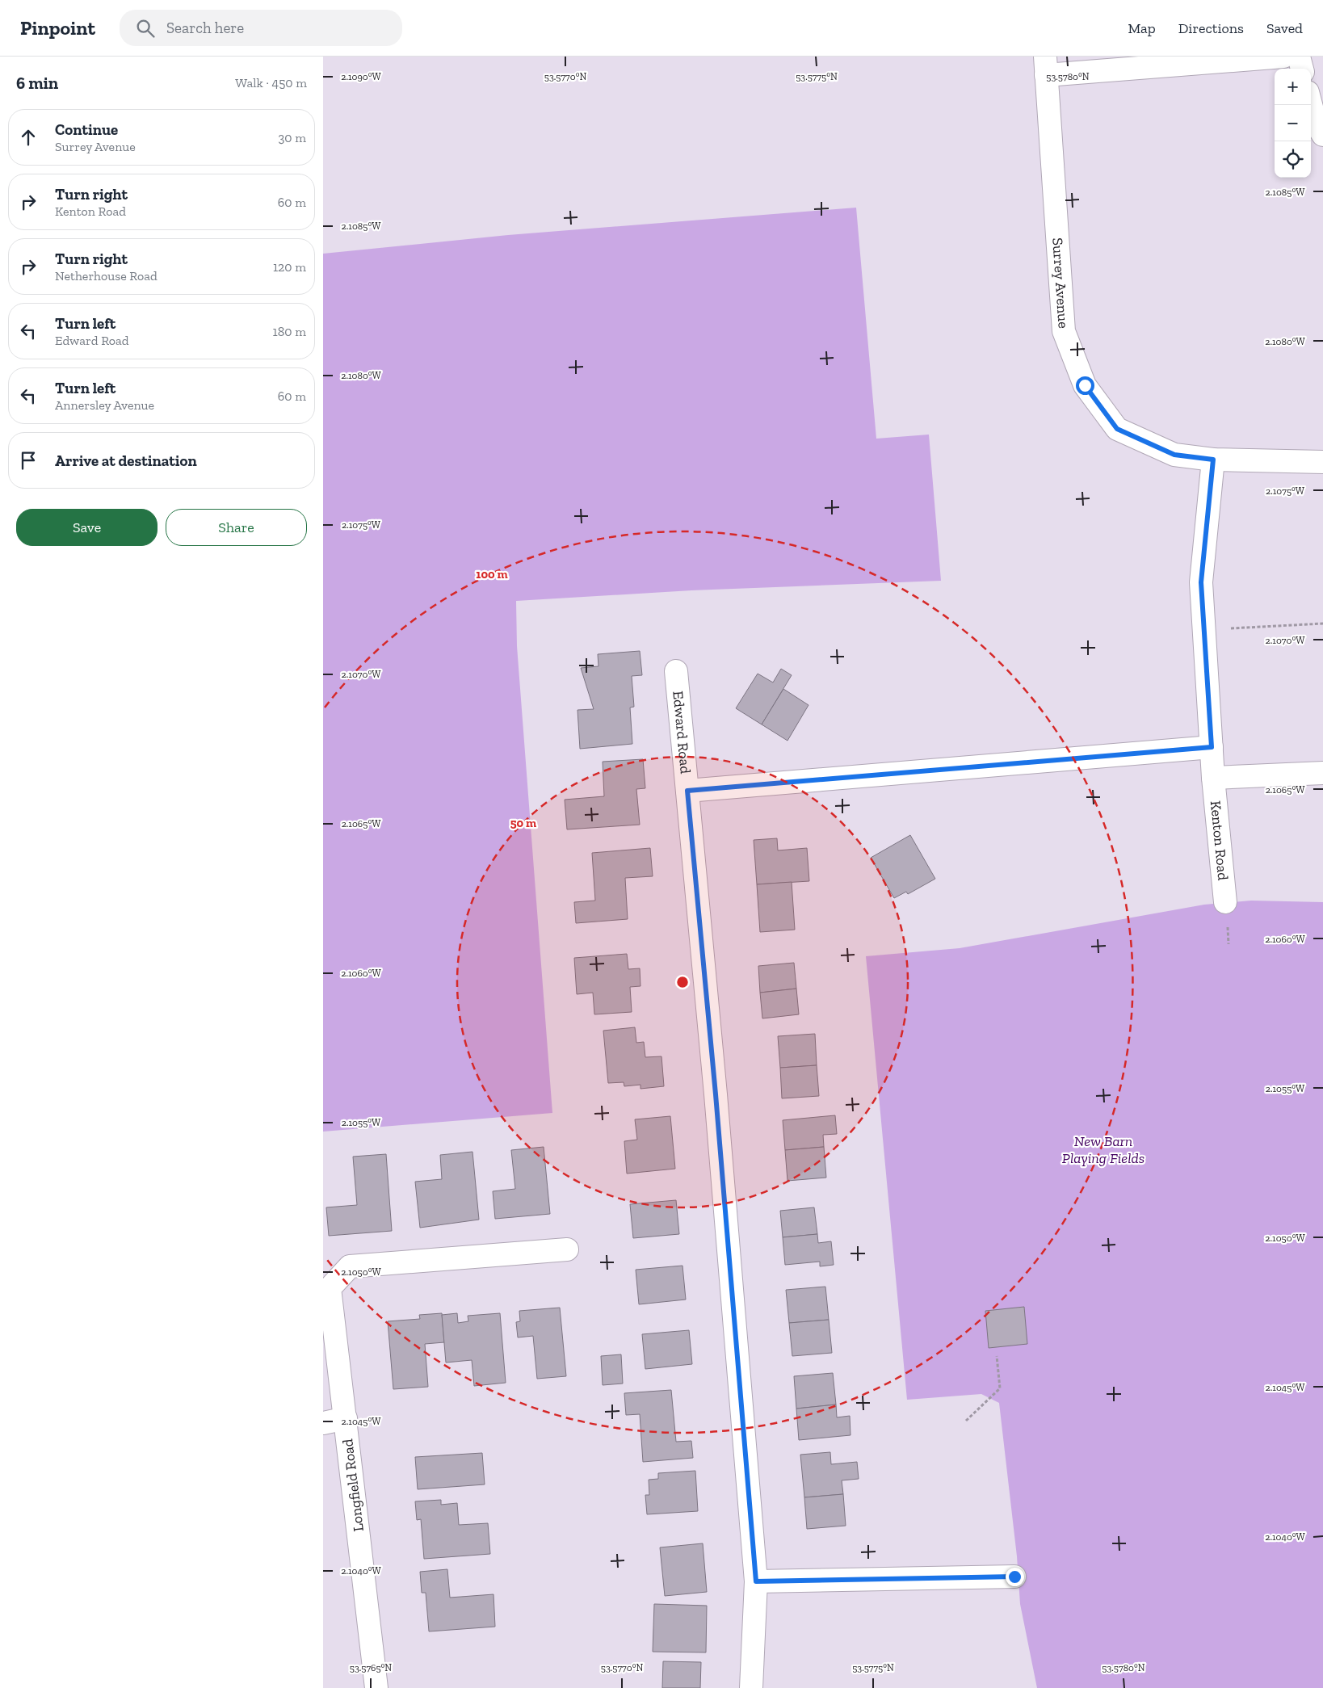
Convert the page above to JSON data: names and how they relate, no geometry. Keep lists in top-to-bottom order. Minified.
{"streets":{"street":["Surrey Avenue","Edward Road","Kenton Road","Longfield Road"]},"parks":["New Barn Playing Fields"],"page":{"header":"Pinpoint","search":"Search here","nav":["Map","Directions","Saved"],"heading":["6 min","Walk · 450 m"],"map_buttons":["+","−"],"list":[["Continue","Surrey Avenue","30 m"],["Turn right","Kenton Road","60 m"],["Turn right","Netherhouse Road","120 m"],["Turn left","Edward Road","180 m"],["Turn left","Annersley Avenue","60 m"],"Arrive at destination"],"buttons":["Save","Share"]},"coordinates":["2.1090°W","53.5770°N","53.5775°N","53.5780°N","2.1085°W","2.1080°W","2.1075°W","2.1070°W","2.1065°W","2.1060°W","2.1055°W","2.1050°W","2.1045°W","2.1040°W","53.5765°N"],"rings":["100 m","50 m"]}
